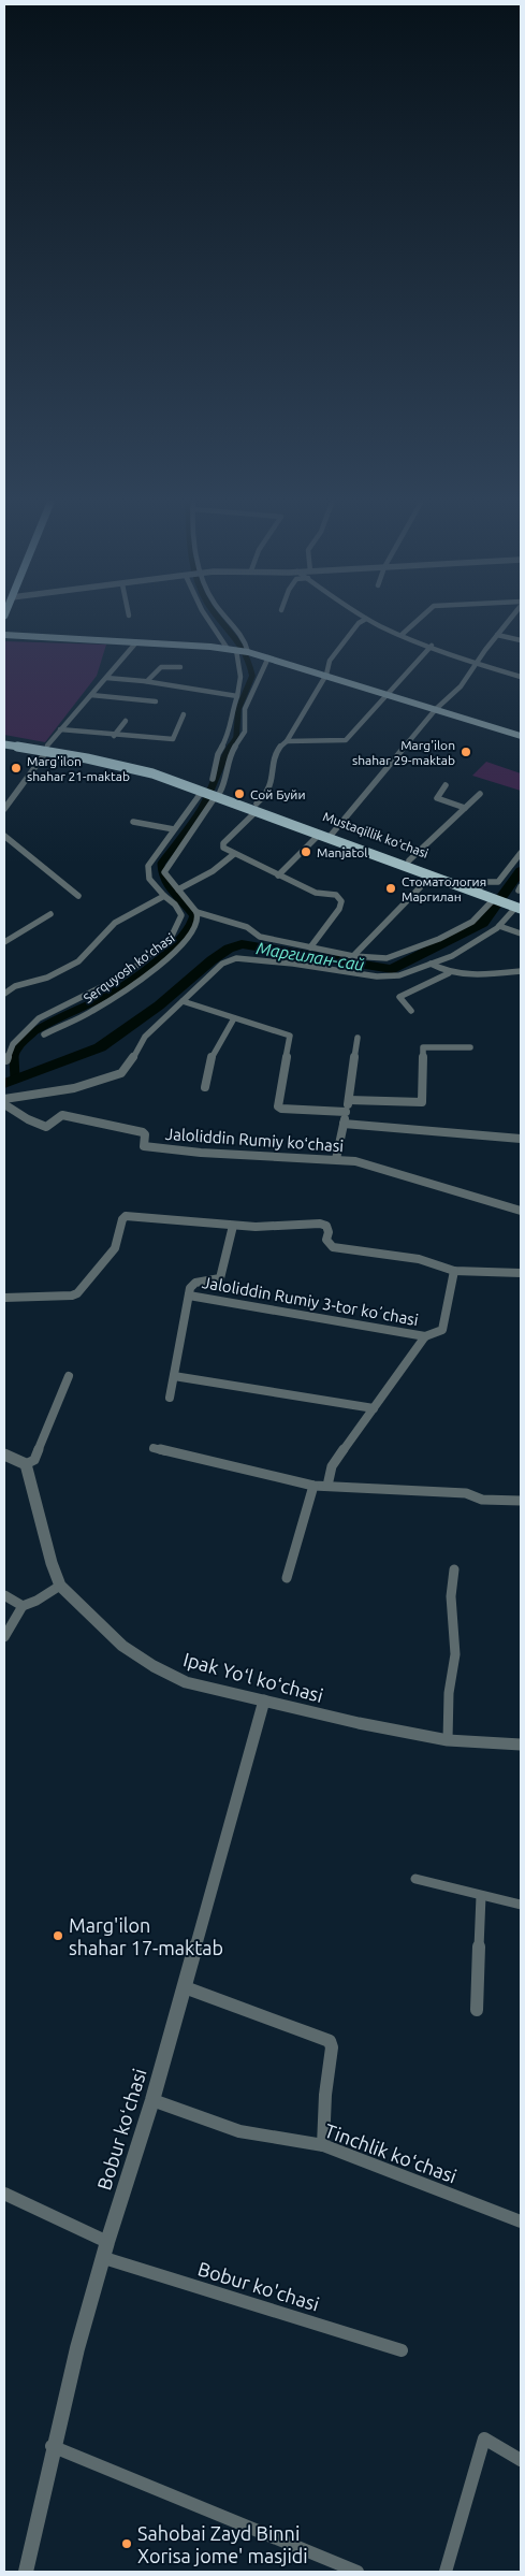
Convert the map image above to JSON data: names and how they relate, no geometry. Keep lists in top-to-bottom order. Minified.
{"streets":{"main road":["Mustaqillik koʻchasi"],"street":["Serquyosh koʻchasi","Jaloliddin Rumiy koʻchasi","Jaloliddin Rumiy 3-tor koʼchasi","Ipak Yoʻl koʻchasi","Bobur koʻchasi","Tinchlik koʻchasi","Bobur ko'chasi"]},"crossings":[["Ipak Yoʻl koʻchasi","Bobur koʻchasi"],["Bobur koʻchasi","Tinchlik koʻchasi"],["Bobur koʻchasi","Bobur ko'chasi"]],"water":["Маргилан-сай"],"places":["Marg'ilon shahar 29-maktab","Marg'ilon shahar 21-maktab","Сой Буйи","Manjatol","Стоматология Маргилан","Marg'ilon shahar 17-maktab","Sahobai Zayd Binni Xorisa jome' masjidi"]}
